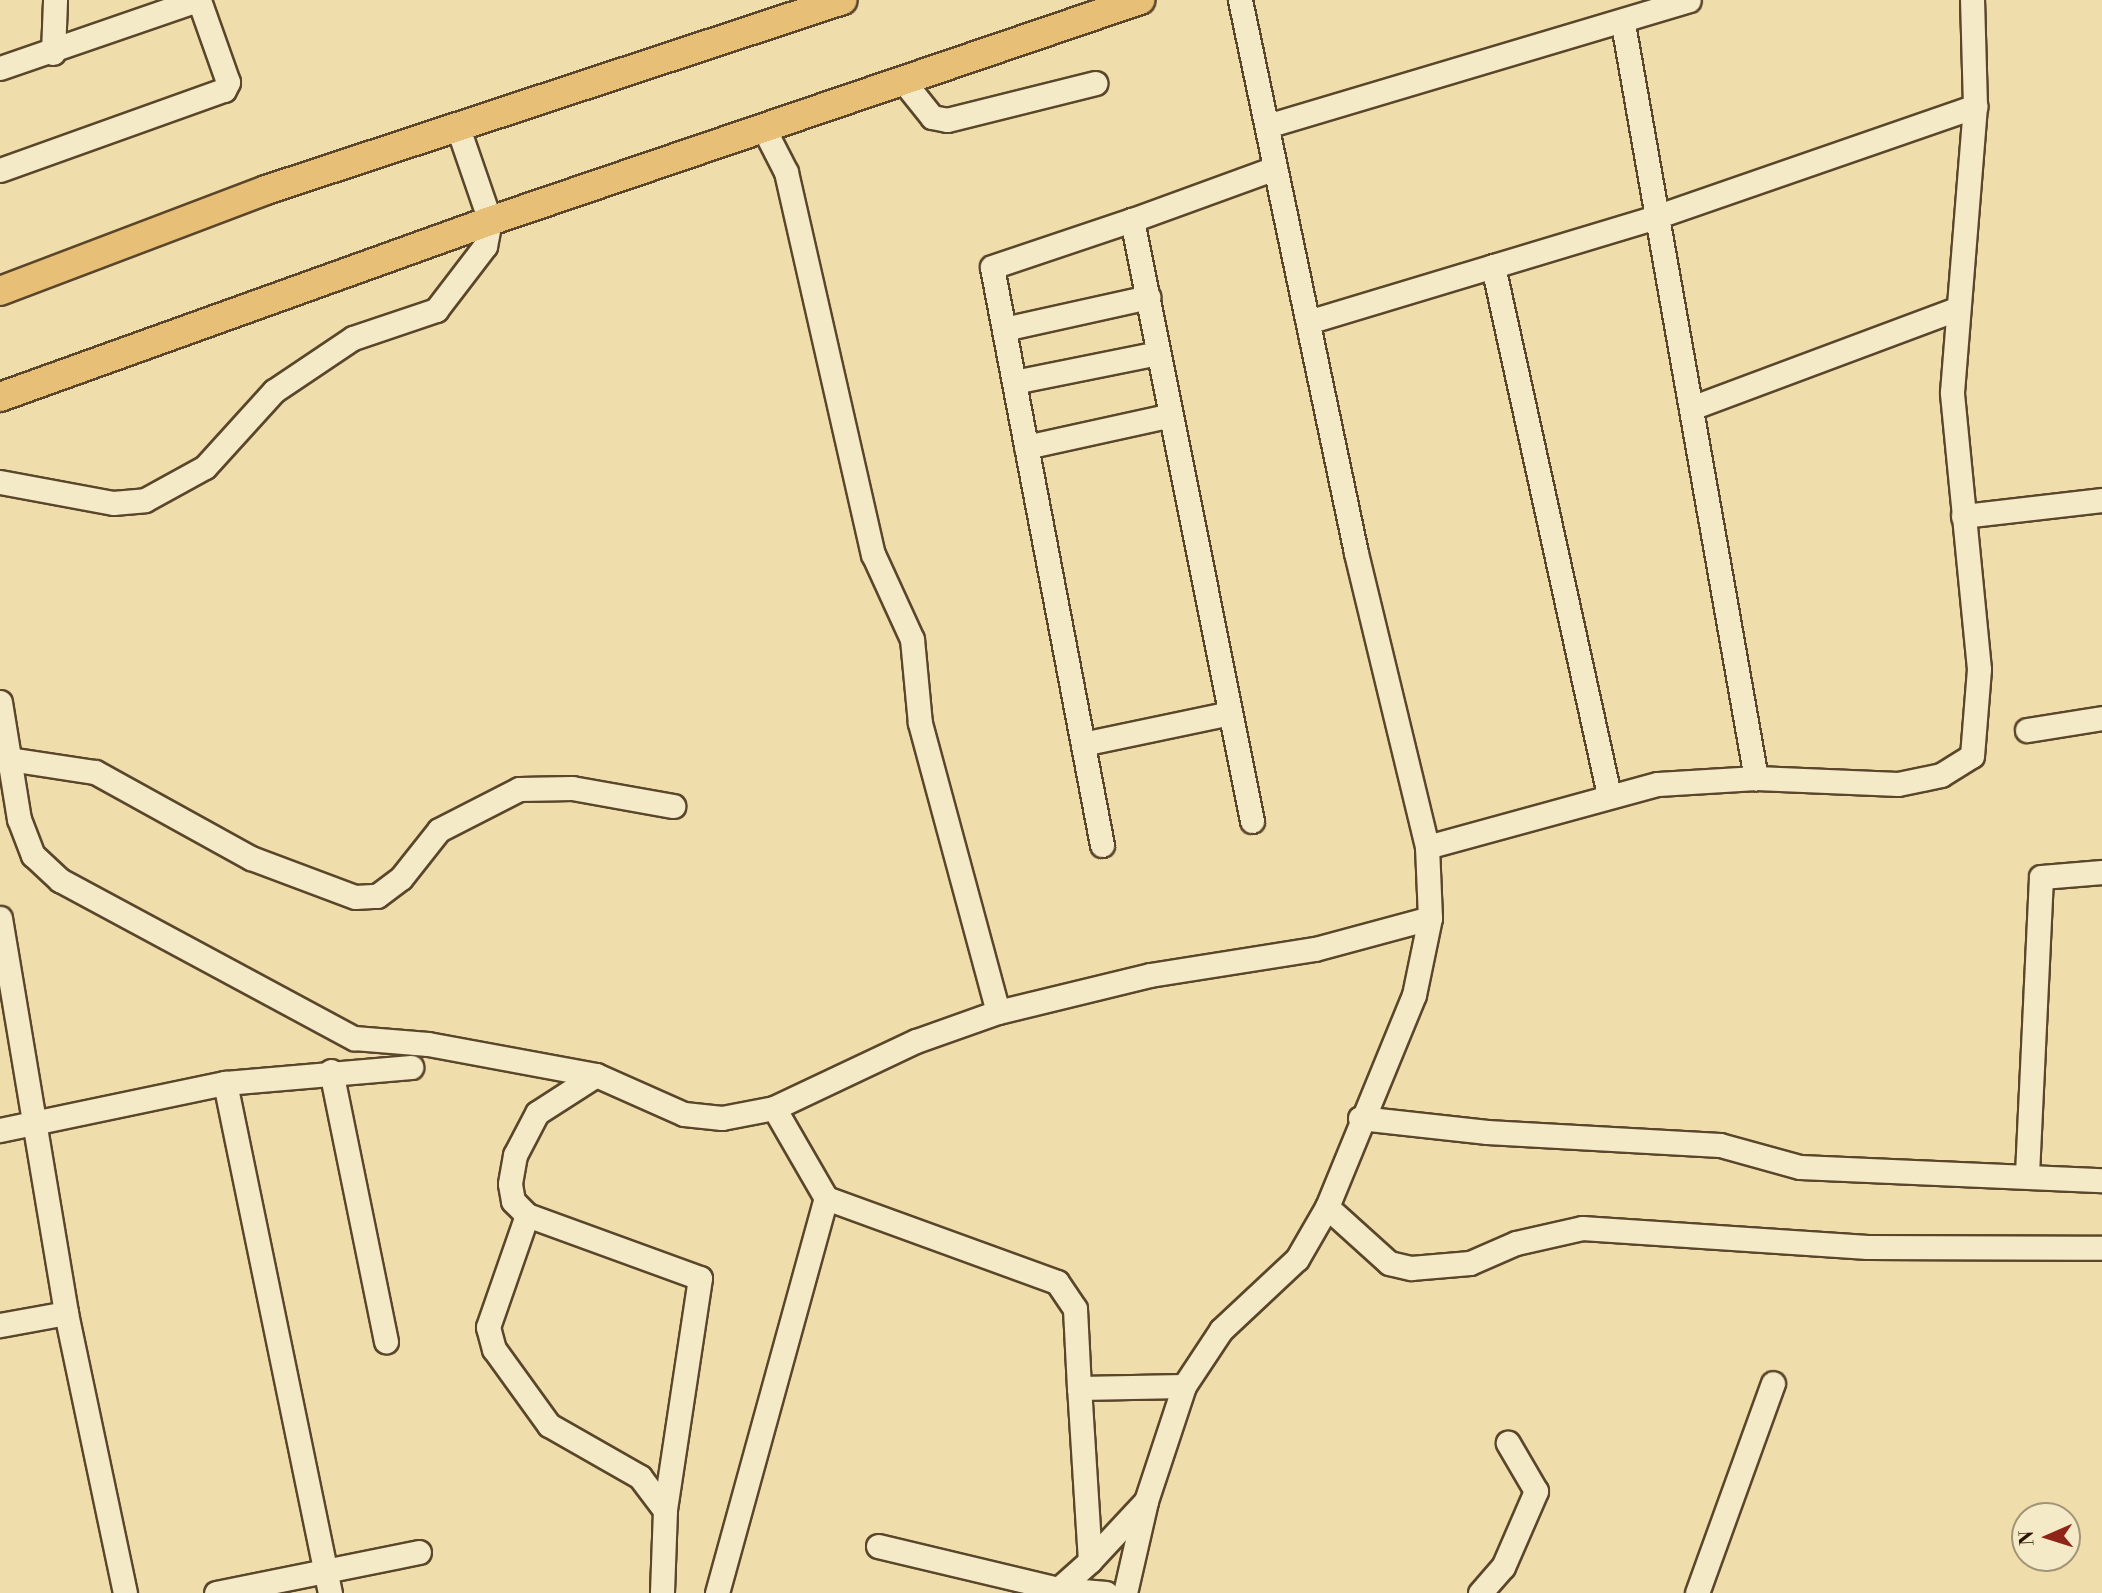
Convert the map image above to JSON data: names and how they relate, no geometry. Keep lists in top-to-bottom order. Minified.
{"north":"left"}
